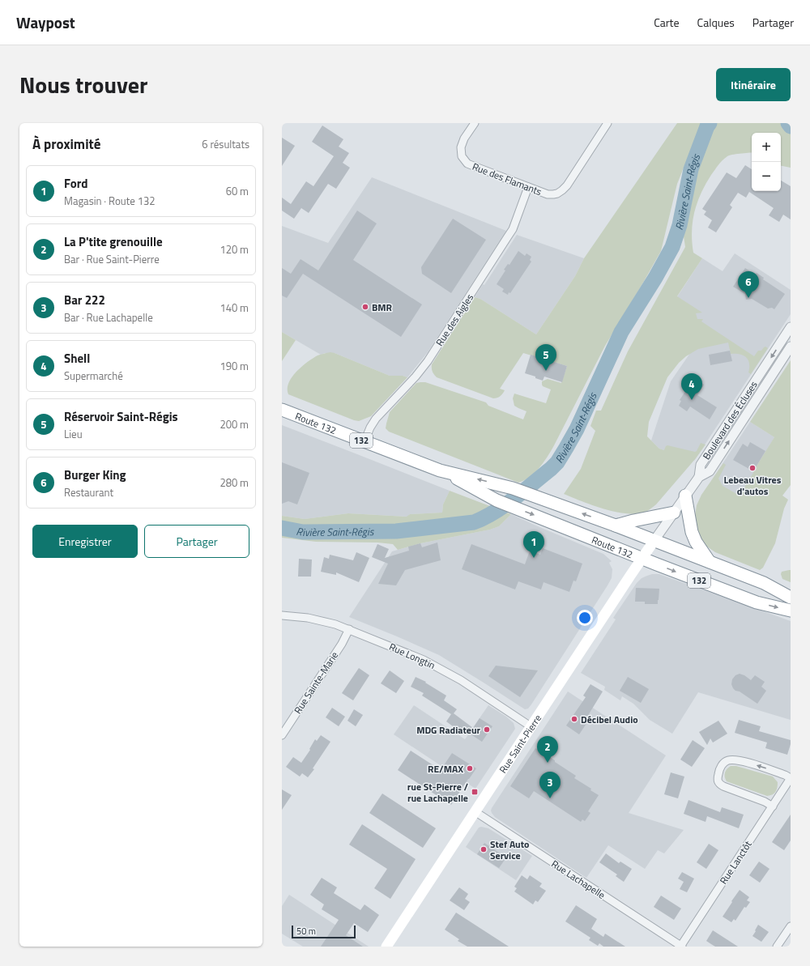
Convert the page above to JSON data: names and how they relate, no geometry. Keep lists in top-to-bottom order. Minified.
{"streets":{"highway":["Route 132","132"],"main road":["Rue Saint-Pierre"],"street":["Rue des Flamants","Rue des Aigles","Boulevard des Écluses","Rue Longtin","Rue Sainte-Marie","Rue Lanctôt","Rue Lachapelle"]},"crossings":[["Rue des Flamants","Rue des Aigles"],["Rue des Aigles","Route 132"],["Route 132","Rue Saint-Pierre"],["Rue Longtin","Rue Sainte-Marie"],["Rue Longtin","Rue Saint-Pierre"],["Rue Saint-Pierre","Rue Lachapelle"],["Rue Lanctôt","Rue Lachapelle"]],"water":["Rivière Saint-Régis"],"places":{"other":["BMR","Lebeau Vitres d'autos","Décibel Audio","MDG Radiateur","RE/MAX","Stef Auto Service"],"transit":["rue St-Pierre / rue Lachapelle"]},"scale_bar":"50 m","page":{"header":"Waypost","nav":["Carte","Calques","Partager"],"title":"Nous trouver","buttons":["Itinéraire",["Enregistrer","Partager"]],"heading":["À proximité","6 résultats"],"map_buttons":["+","−"],"list":[{"mark":"1","name":"Ford","note":"Magasin · Route 132","value":"60 m"},{"mark":"2","name":"La P'tite grenouille","note":"Bar · Rue Saint-Pierre","value":"120 m"},{"mark":"3","name":"Bar 222","note":"Bar · Rue Lachapelle","value":"140 m"},{"mark":"4","name":"Shell","note":"Supermarché","value":"190 m"},{"mark":"5","name":"Réservoir Saint-Régis","note":"Lieu","value":"200 m"},{"mark":"6","name":"Burger King","note":"Restaurant","value":"280 m"}],"pins":["6","5","4","1","2","3"],"scale":"50 m"}}
